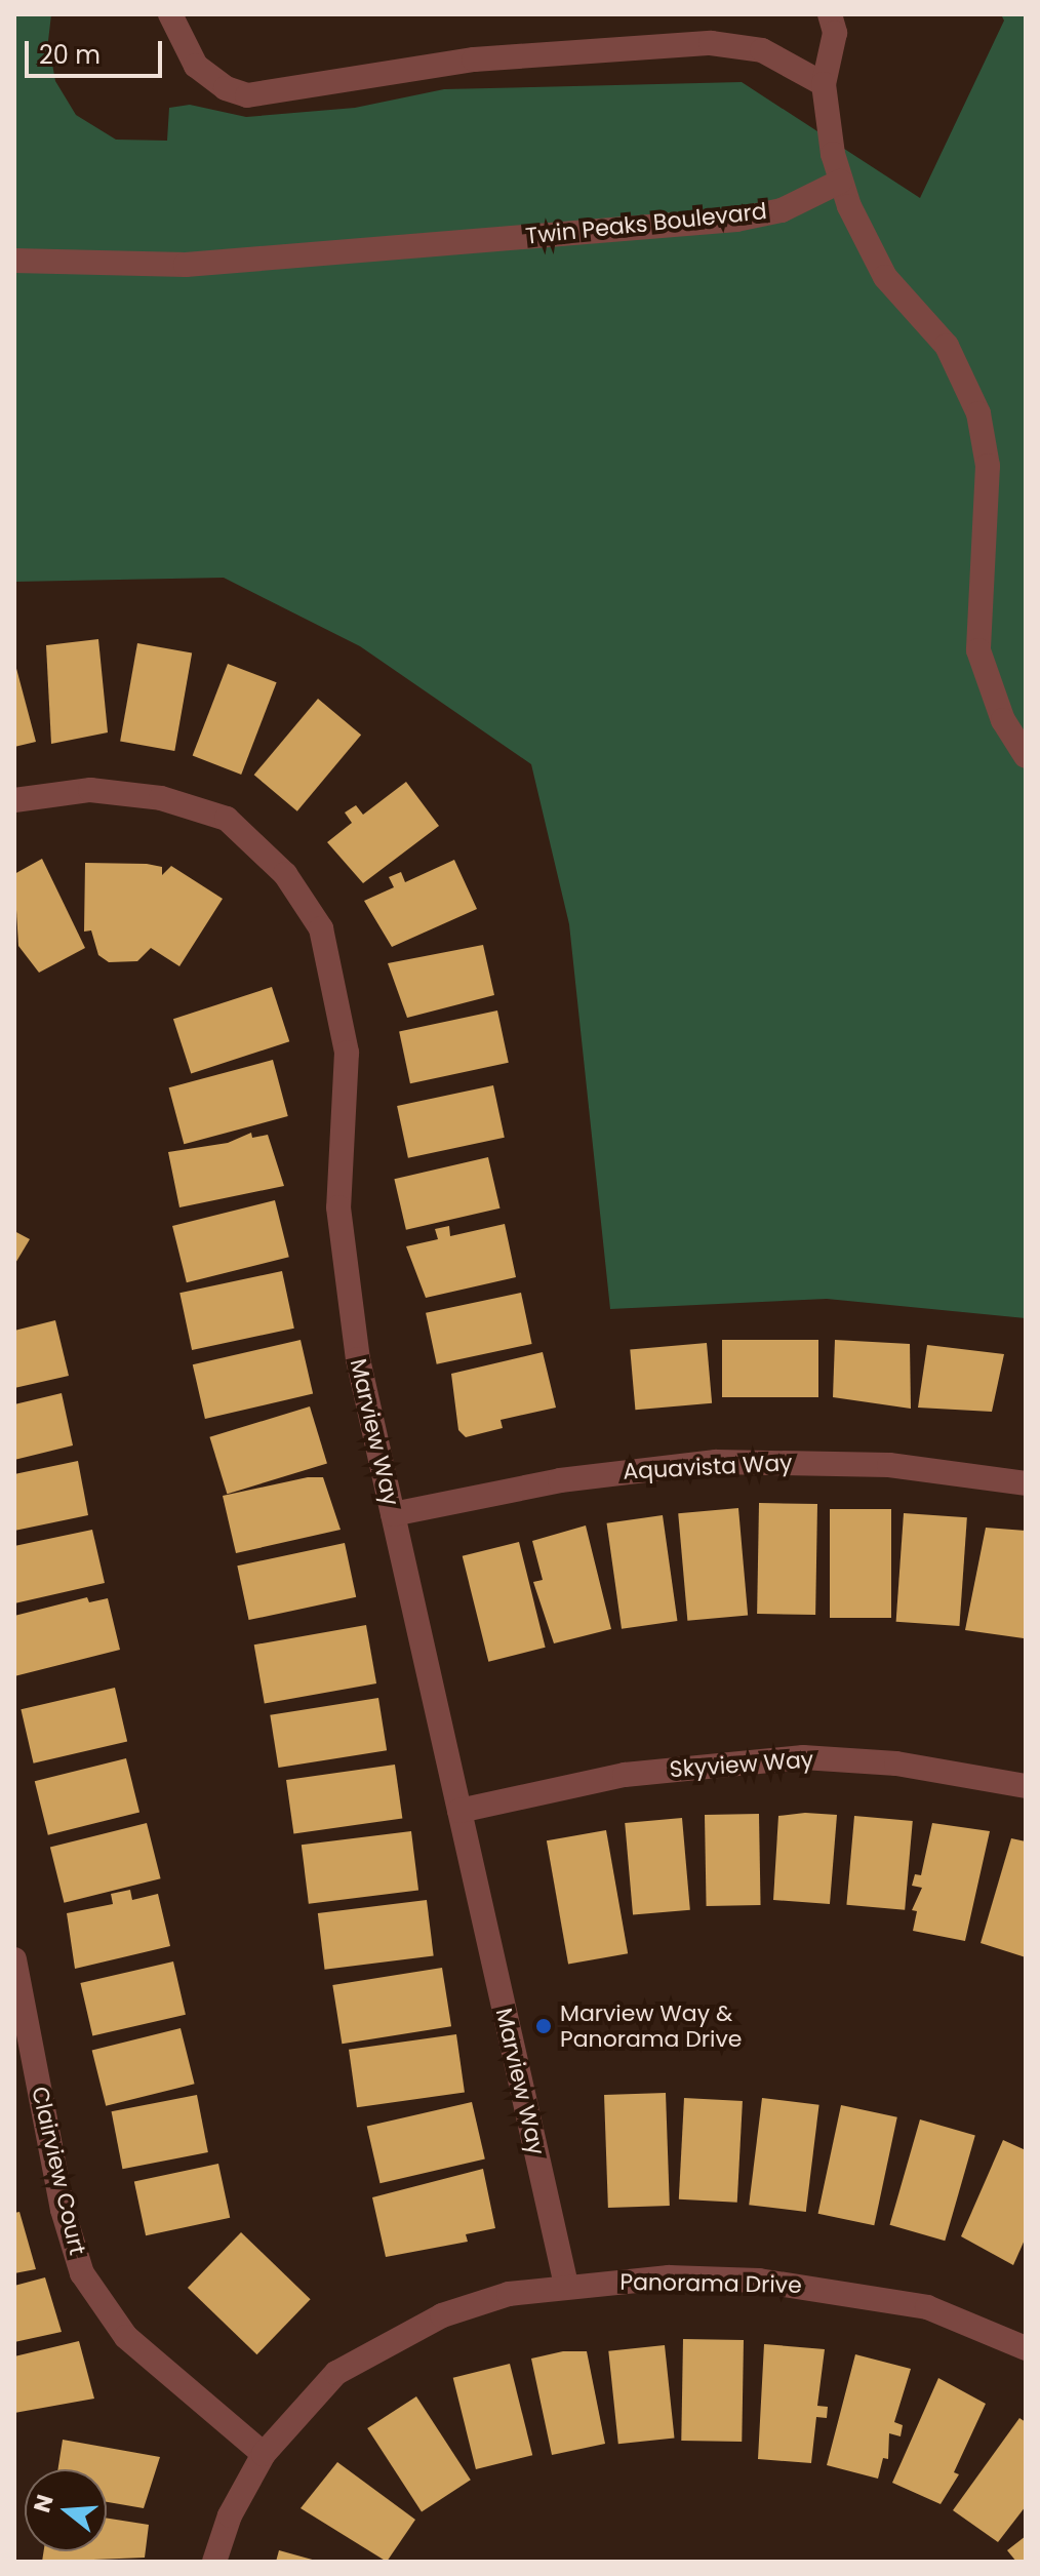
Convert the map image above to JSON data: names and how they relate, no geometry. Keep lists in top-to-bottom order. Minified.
{"streets":{"street":["Twin Peaks Boulevard","Marview Way","Aquavista Way","Skyview Way","Clairview Court","Panorama Drive"]},"crossings":[["Marview Way","Aquavista Way"],["Marview Way","Skyview Way"],["Marview Way","Panorama Drive"],["Clairview Court","Panorama Drive"]],"places":["Marview Way & Panorama Drive"],"scale_bar":"20 m","north":"left"}
